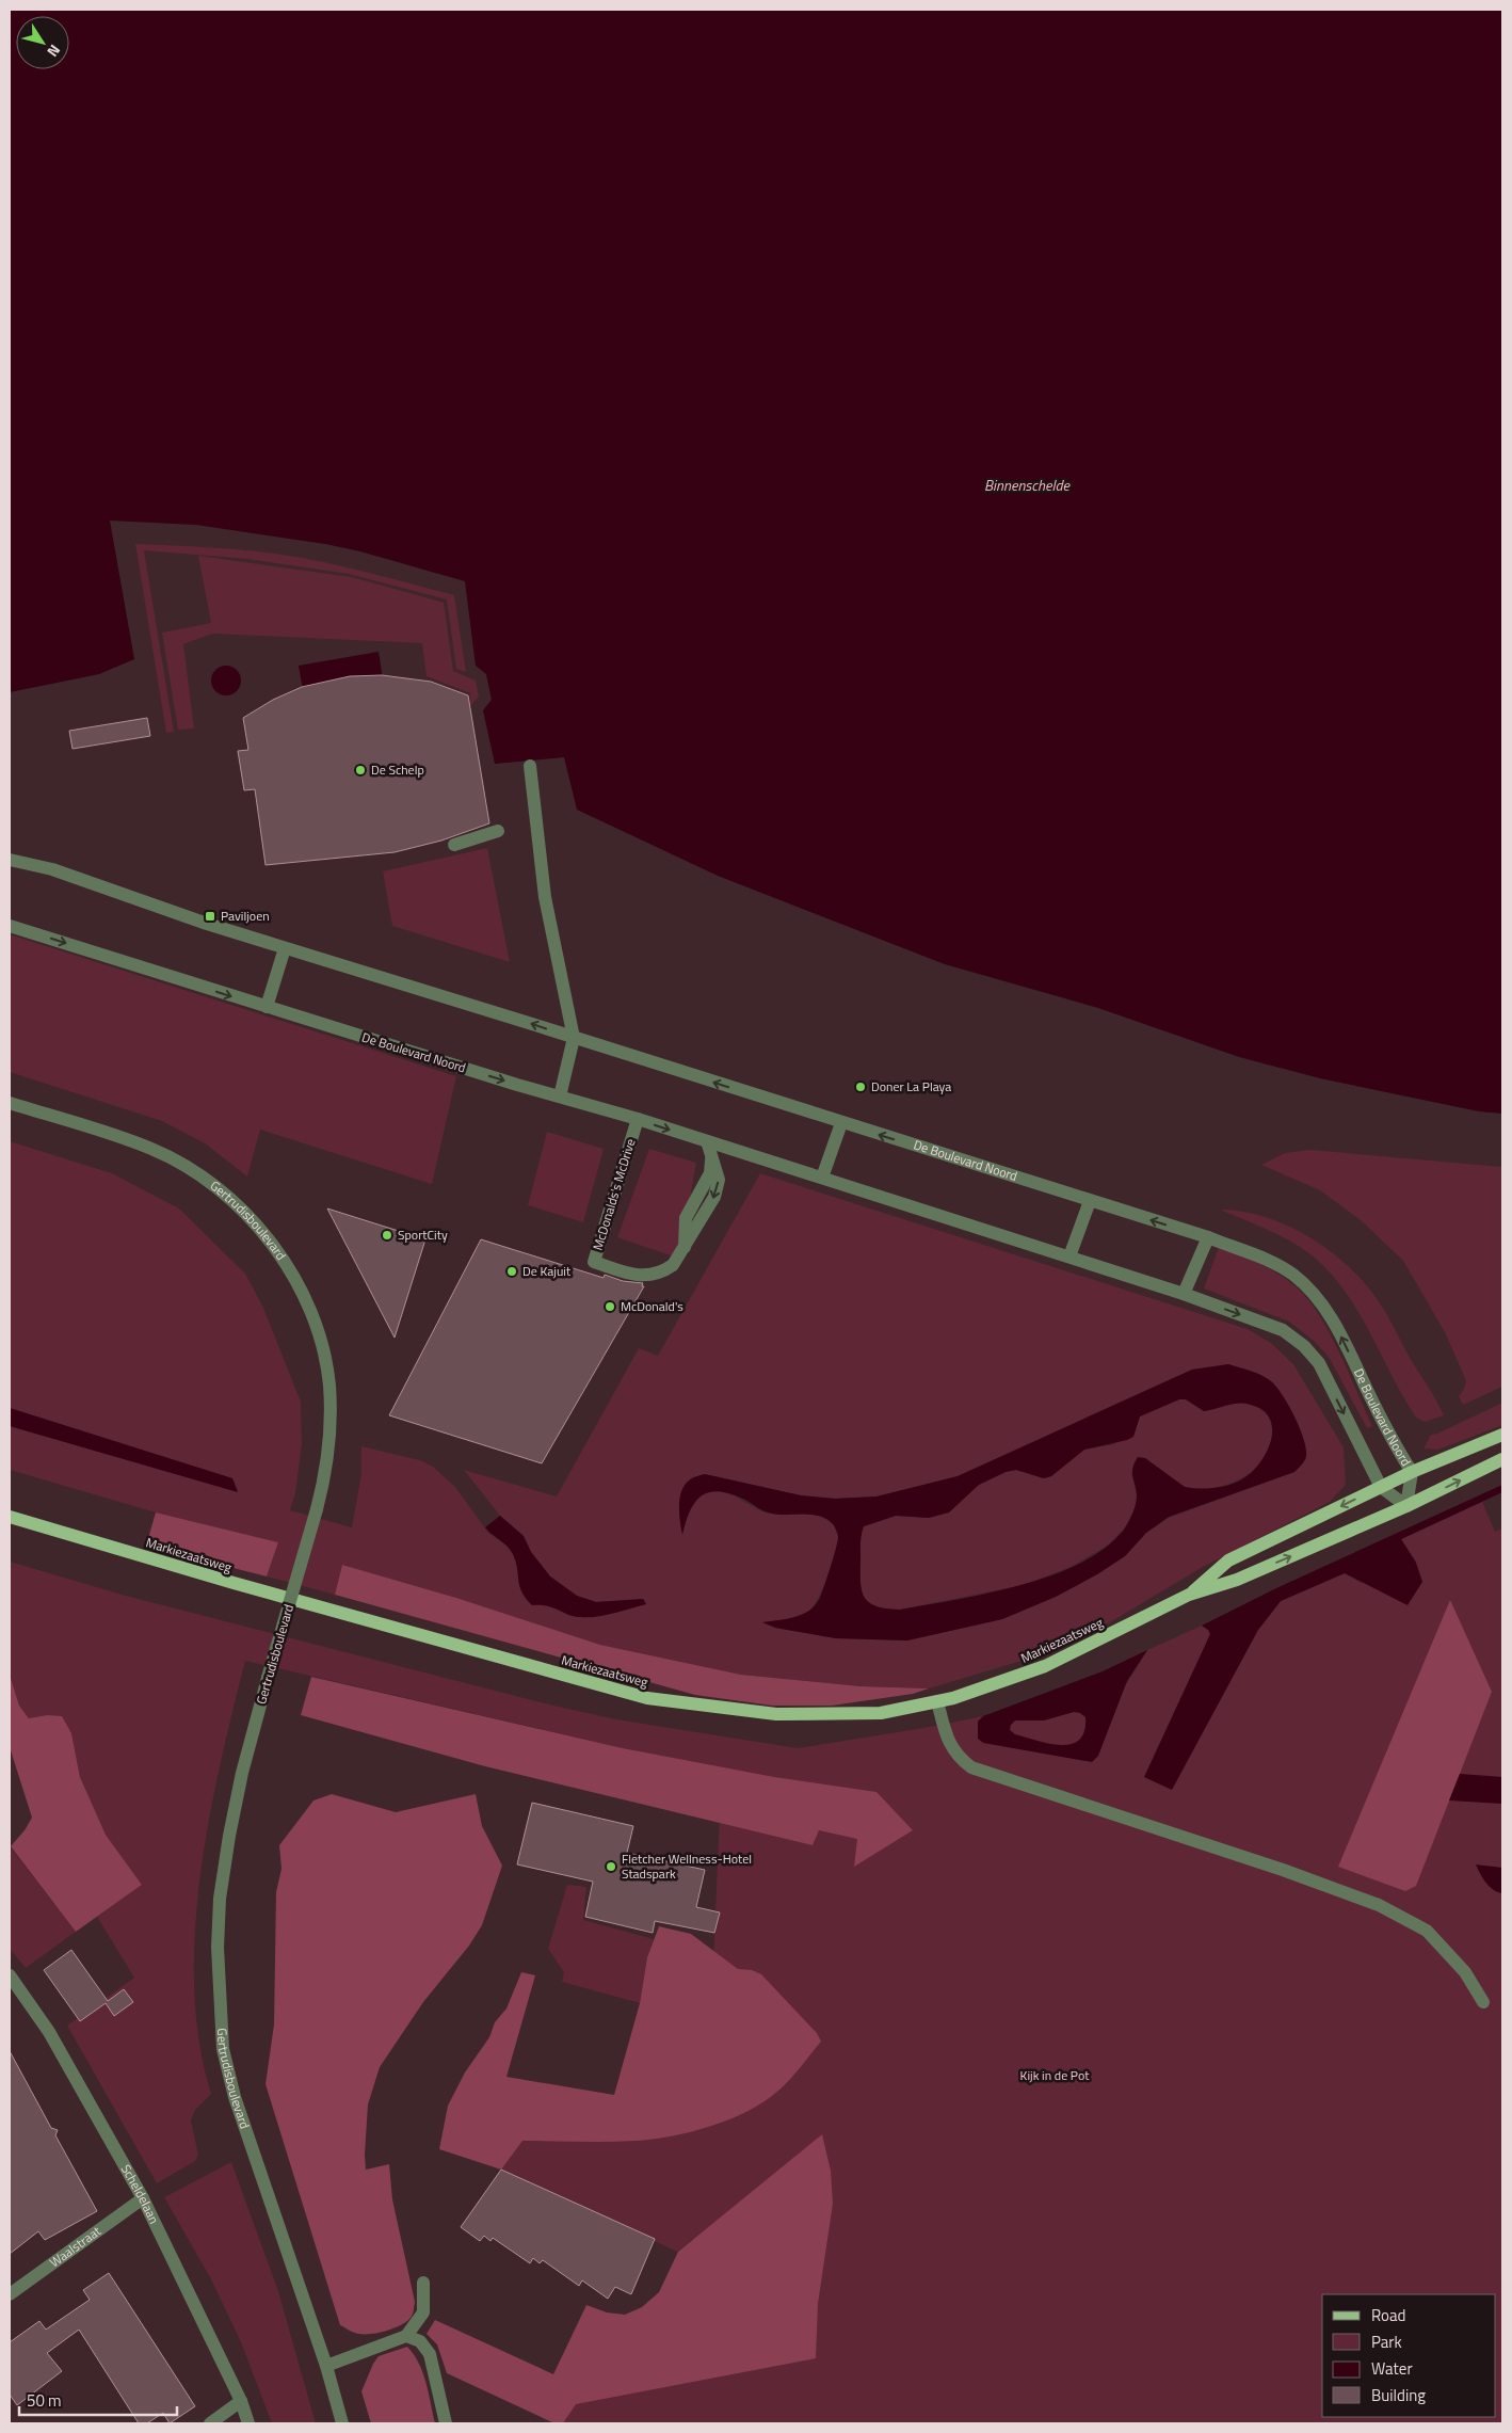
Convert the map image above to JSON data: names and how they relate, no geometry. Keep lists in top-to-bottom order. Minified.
{"streets":{"main road":["Markiezaatsweg"],"street":["De Boulevard Noord","McDonalds's McDrive","Gertrudisboulevard","Scheldelaan","Waalstraat"]},"crossings":[["De Boulevard Noord","McDonalds's McDrive"],["De Boulevard Noord","Markiezaatsweg"],["Scheldelaan","Waalstraat"]],"water":["Binnenschelde"],"parks":["Kijk in de Pot"],"places":{"other":["De Schelp","Doner La Playa","SportCity","De Kajuit","McDonald's","Fletcher Wellness-Hotel Stadspark"],"transit":["Paviljoen"]},"legend":["Road","Park","Water","Building"],"scale_bar":"50 m","north":"bottom right"}
